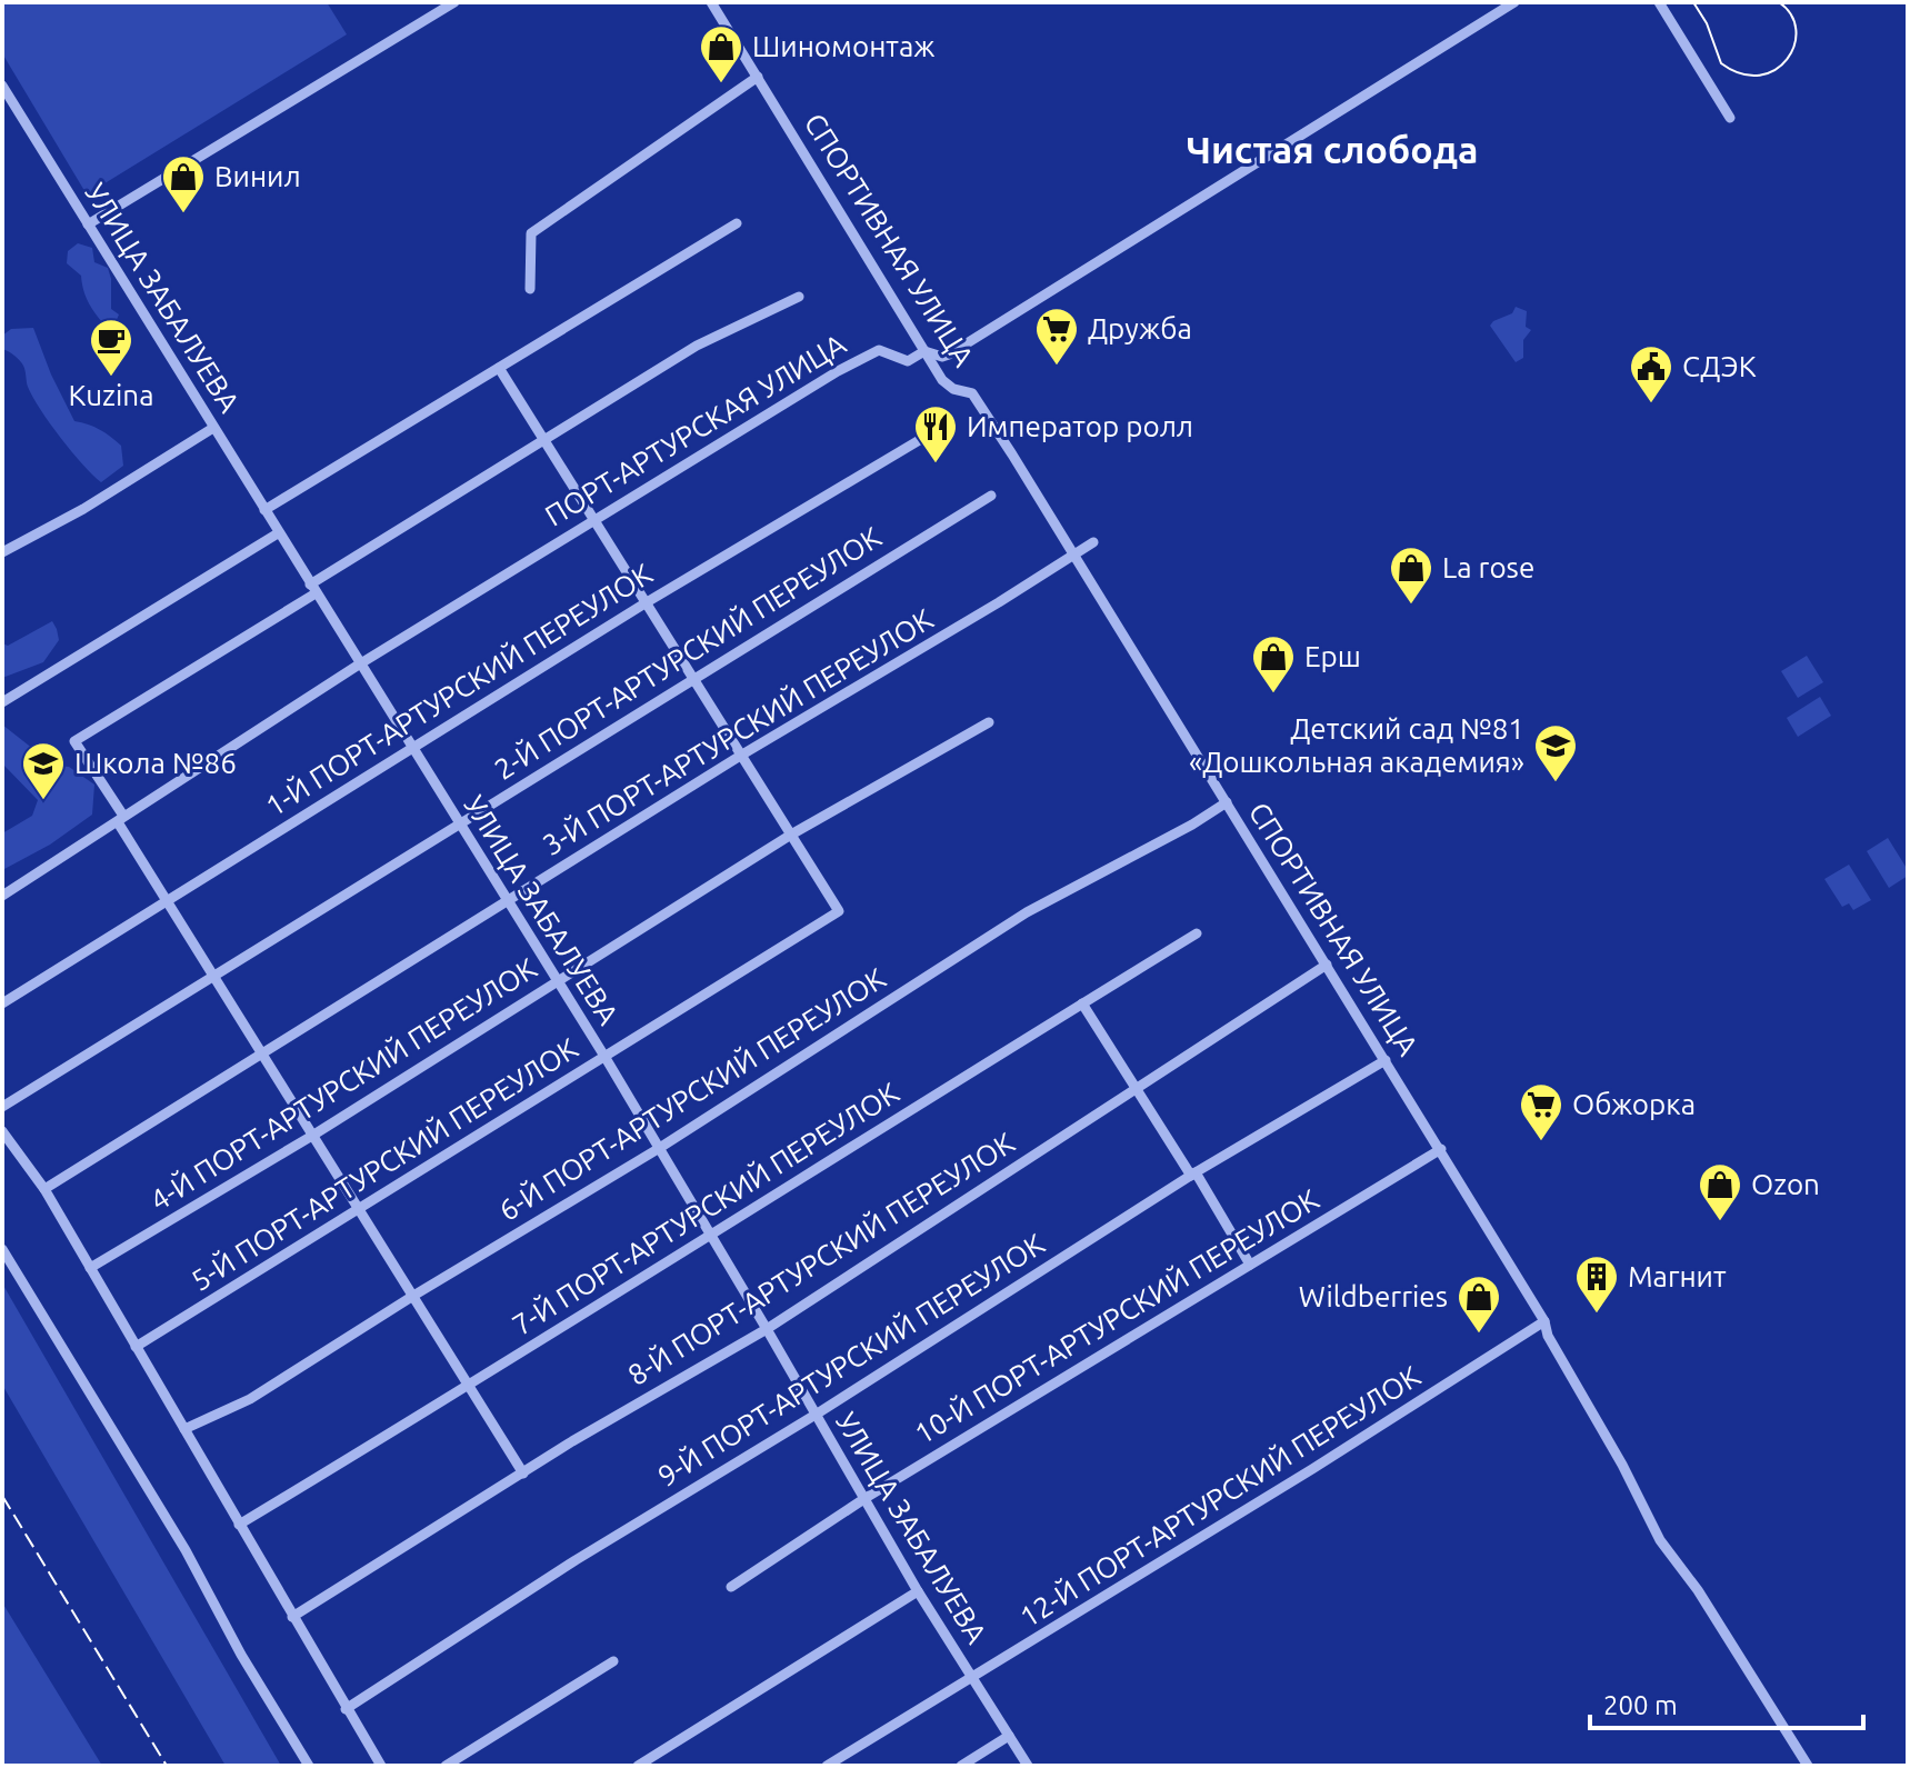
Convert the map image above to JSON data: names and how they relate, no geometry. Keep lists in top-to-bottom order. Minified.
{"streets":{"street":["СПОРТИВНАЯ УЛИЦА","УЛИЦА ЗАБАЛУЕВА","ПОРТ-АРТУРСКАЯ УЛИЦА","2-Й ПОРТ-АРТУРСКИЙ ПЕРЕУЛОК","1-Й ПОРТ-АРТУРСКИЙ ПЕРЕУЛОК","3-Й ПОРТ-АРТУРСКИЙ ПЕРЕУЛОК","4-Й ПОРТ-АРТУРСКИЙ ПЕРЕУЛОК","6-Й ПОРТ-АРТУРСКИЙ ПЕРЕУЛОК","5-Й ПОРТ-АРТУРСКИЙ ПЕРЕУЛОК","7-Й ПОРТ-АРТУРСКИЙ ПЕРЕУЛОК","8-Й ПОРТ-АРТУРСКИЙ ПЕРЕУЛОК","10-Й ПОРТ-АРТУРСКИЙ ПЕРЕУЛОК","9-Й ПОРТ-АРТУРСКИЙ ПЕРЕУЛОК","12-Й ПОРТ-АРТУРСКИЙ ПЕРЕУЛОК"]},"crossings":[["СПОРТИВНАЯ УЛИЦА","ПОРТ-АРТУРСКАЯ УЛИЦА"],["СПОРТИВНАЯ УЛИЦА","3-Й ПОРТ-АРТУРСКИЙ ПЕРЕУЛОК"],["СПОРТИВНАЯ УЛИЦА","6-Й ПОРТ-АРТУРСКИЙ ПЕРЕУЛОК"],["СПОРТИВНАЯ УЛИЦА","8-Й ПОРТ-АРТУРСКИЙ ПЕРЕУЛОК"],["СПОРТИВНАЯ УЛИЦА","10-Й ПОРТ-АРТУРСКИЙ ПЕРЕУЛОК"],["СПОРТИВНАЯ УЛИЦА","9-Й ПОРТ-АРТУРСКИЙ ПЕРЕУЛОК"],["СПОРТИВНАЯ УЛИЦА","12-Й ПОРТ-АРТУРСКИЙ ПЕРЕУЛОК"],["УЛИЦА ЗАБАЛУЕВА","ПОРТ-АРТУРСКАЯ УЛИЦА"],["УЛИЦА ЗАБАЛУЕВА","2-Й ПОРТ-АРТУРСКИЙ ПЕРЕУЛОК"],["УЛИЦА ЗАБАЛУЕВА","1-Й ПОРТ-АРТУРСКИЙ ПЕРЕУЛОК"],["УЛИЦА ЗАБАЛУЕВА","3-Й ПОРТ-АРТУРСКИЙ ПЕРЕУЛОК"],["УЛИЦА ЗАБАЛУЕВА","4-Й ПОРТ-АРТУРСКИЙ ПЕРЕУЛОК"],["УЛИЦА ЗАБАЛУЕВА","6-Й ПОРТ-АРТУРСКИЙ ПЕРЕУЛОК"],["УЛИЦА ЗАБАЛУЕВА","5-Й ПОРТ-АРТУРСКИЙ ПЕРЕУЛОК"],["УЛИЦА ЗАБАЛУЕВА","7-Й ПОРТ-АРТУРСКИЙ ПЕРЕУЛОК"],["УЛИЦА ЗАБАЛУЕВА","8-Й ПОРТ-АРТУРСКИЙ ПЕРЕУЛОК"],["УЛИЦА ЗАБАЛУЕВА","10-Й ПОРТ-АРТУРСКИЙ ПЕРЕУЛОК"],["УЛИЦА ЗАБАЛУЕВА","9-Й ПОРТ-АРТУРСКИЙ ПЕРЕУЛОК"],["УЛИЦА ЗАБАЛУЕВА","12-Й ПОРТ-АРТУРСКИЙ ПЕРЕУЛОК"],["4-Й ПОРТ-АРТУРСКИЙ ПЕРЕУЛОК","5-Й ПОРТ-АРТУРСКИЙ ПЕРЕУЛОК"]],"districts":["Чистая слобода"],"places":{"shop":["Шиномонтаж","Винил","La rose","Ерш","Ozon","Wildberries"],"supermarket":["Дружба","Обжорка"],"cafe":["Kuzina"],"public building":["СДЭК"],"restaurant":["Император ролл"],"school or university":["Детский сад №81 «Дошкольная академия»","Школа №86"],"building":["Магнит"]},"scale_bar":"200 m"}
